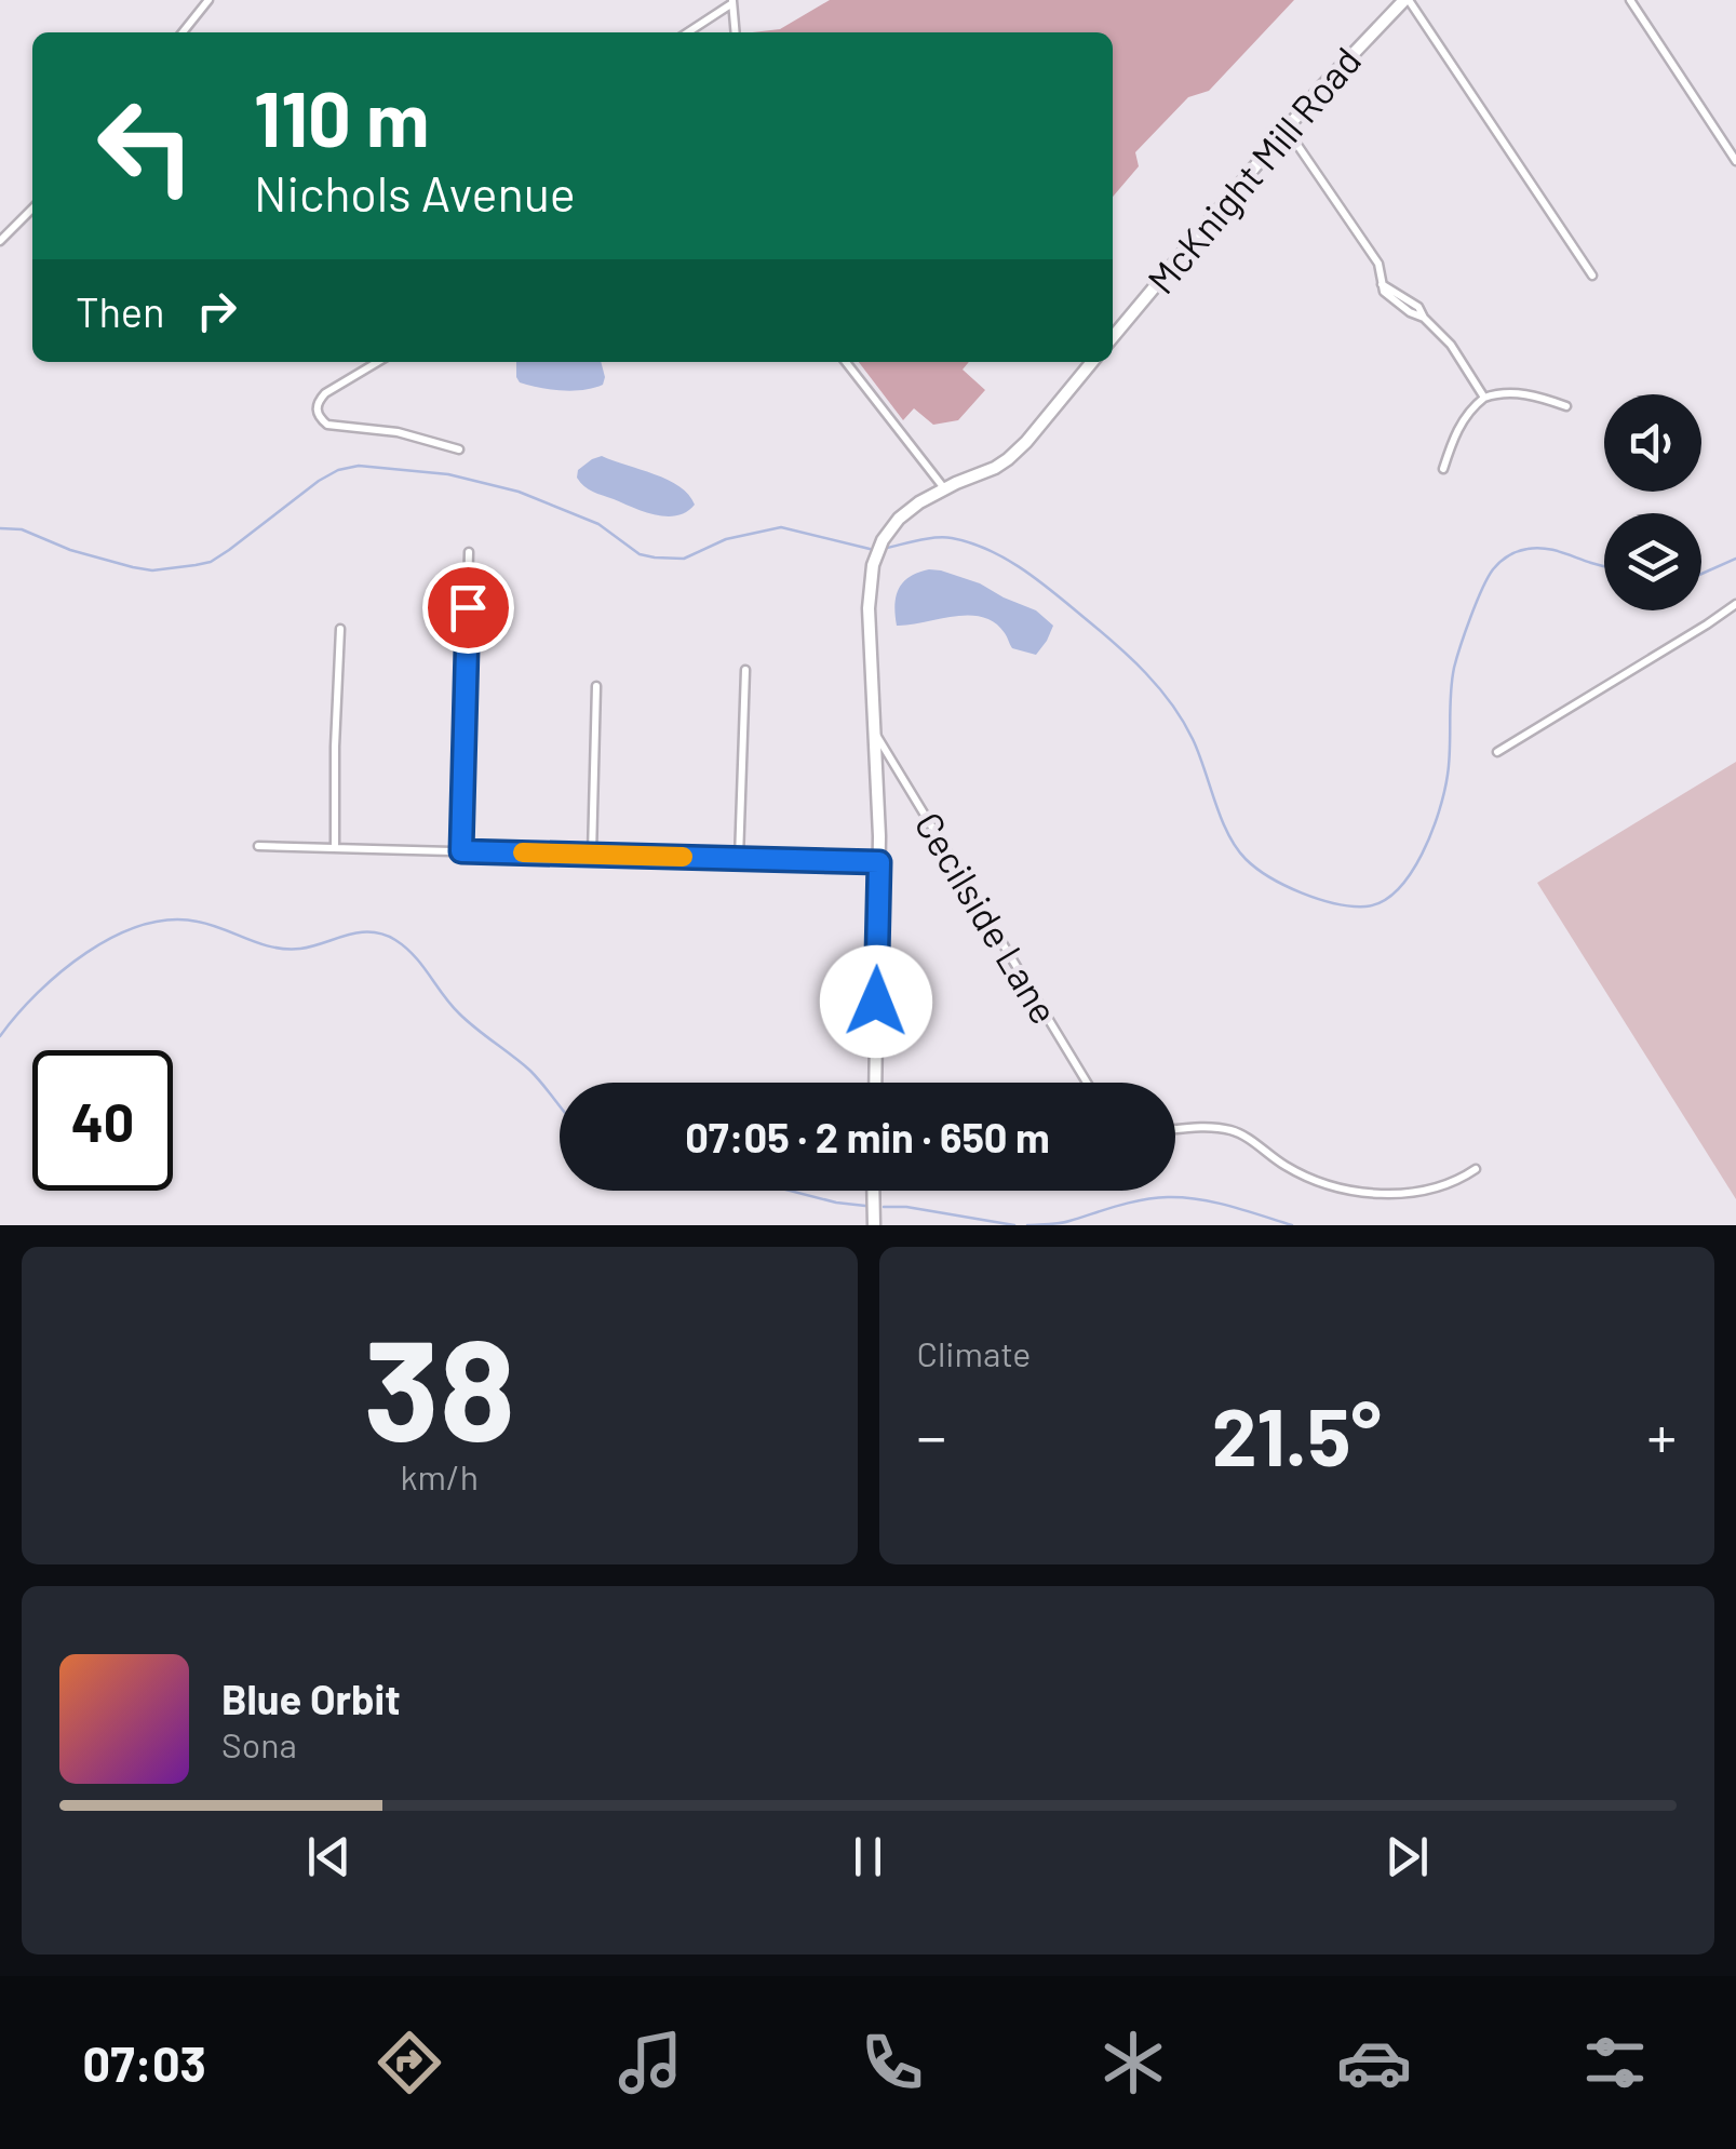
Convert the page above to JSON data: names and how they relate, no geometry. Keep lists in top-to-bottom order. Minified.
{"streets":{"street":["McKnight Mill Road","Cecilside Lane"]},"page":{"turn":["110 m","Nichols Avenue"],"then":"Then","limit":"40","trip":"07:05 · 2 min · 650 m","tile":[["38","km/h"],"Climate"],"heat":["−","21.5°","+"],"song":["Blue Orbit","Sona"],"tabs":"07:03"}}
